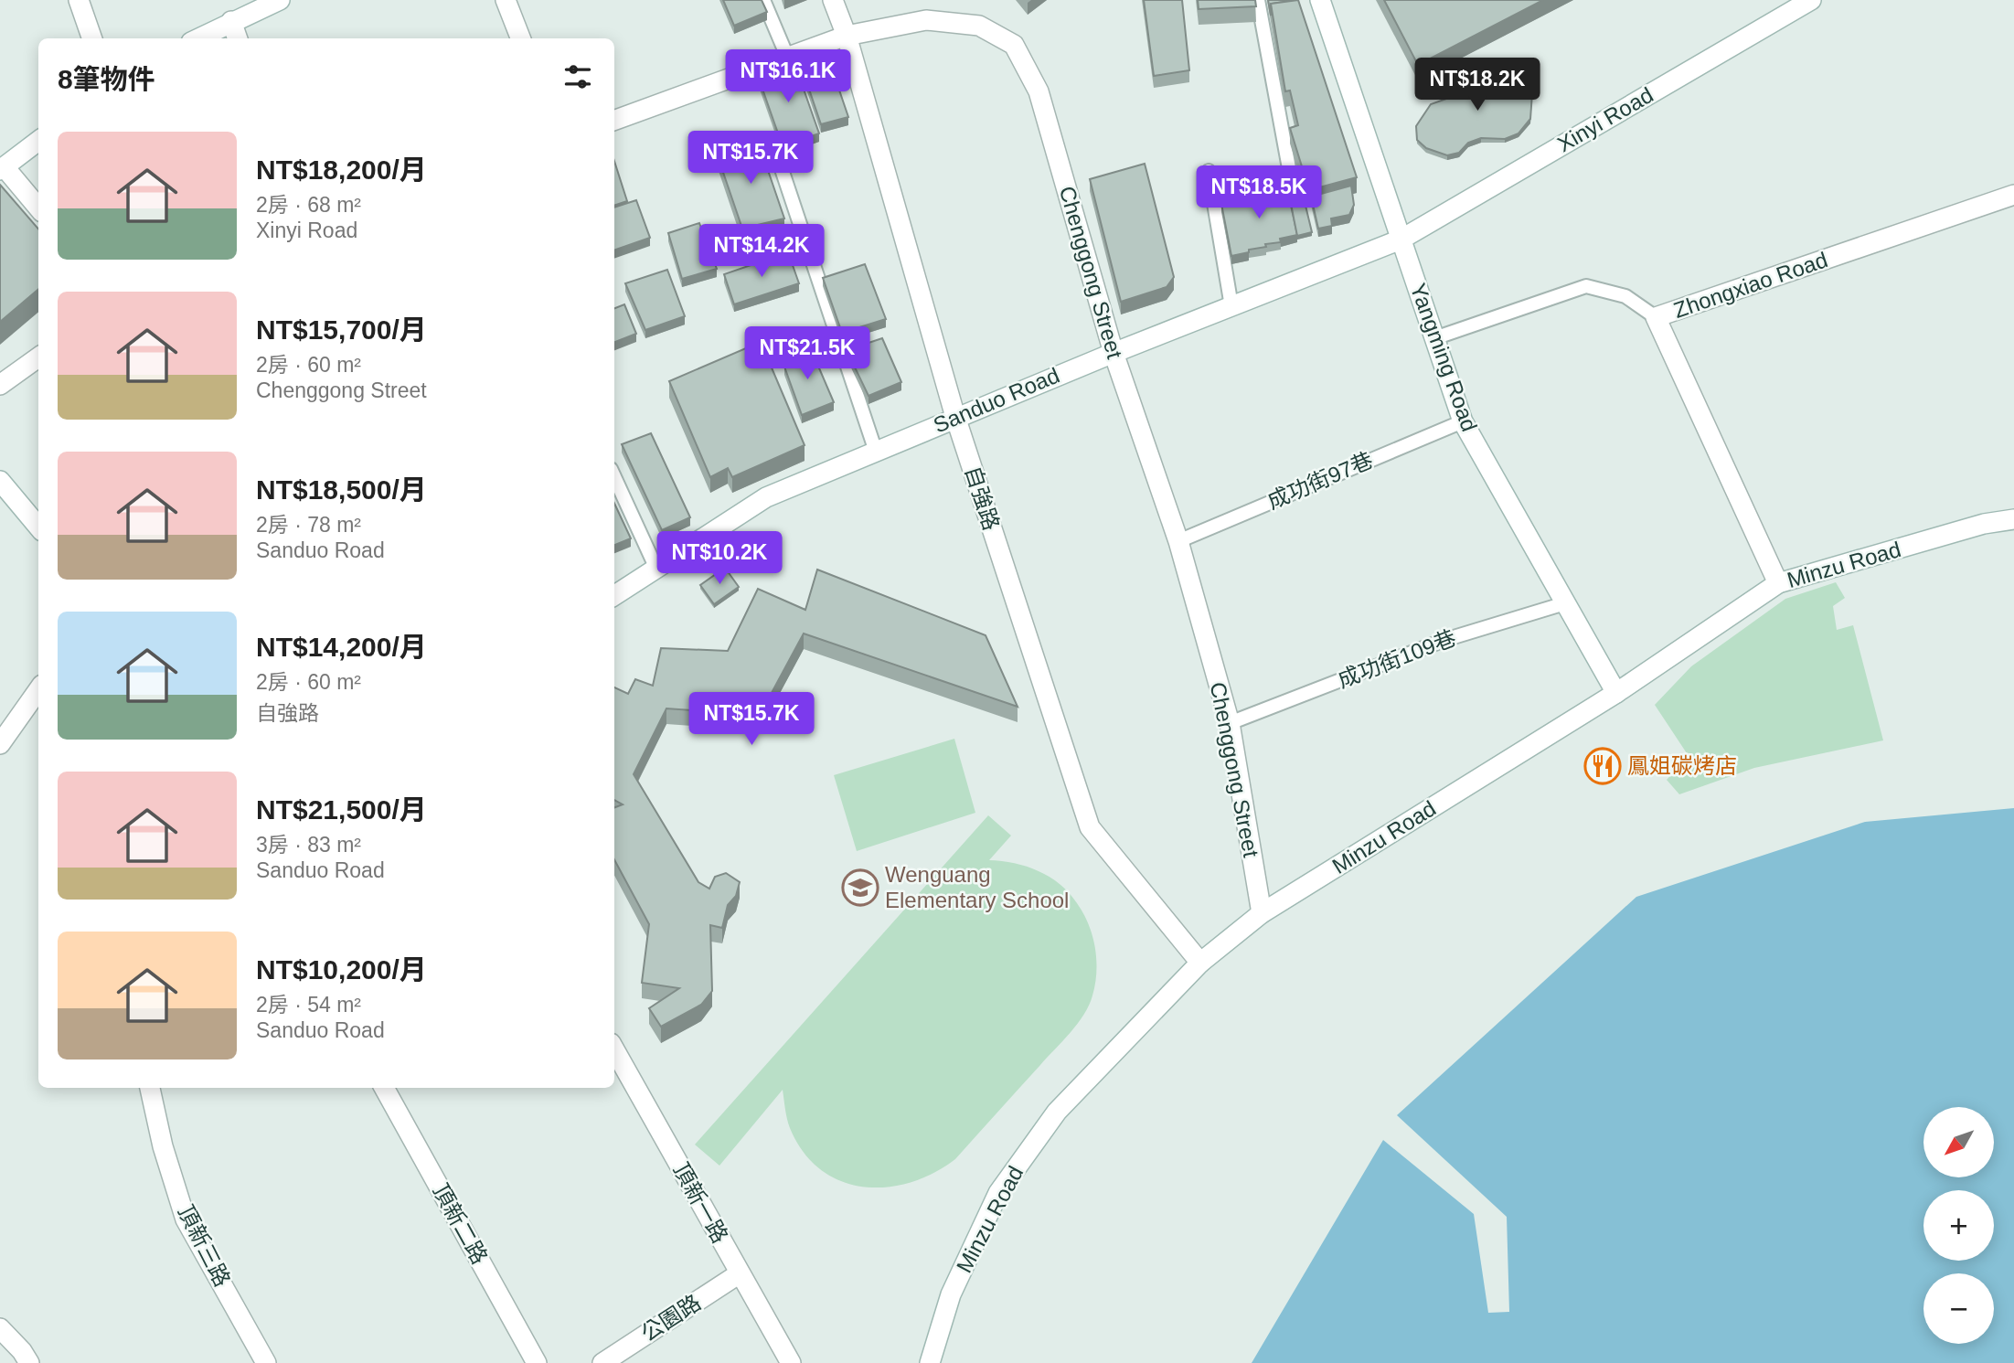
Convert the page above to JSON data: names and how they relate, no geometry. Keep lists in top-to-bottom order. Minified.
{"streets":{"street":["Xinyi Road","Chenggong Street","Zhongxiao Road","Yangming Road","Sanduo Road","自強路","Minzu Road","頂新一路","頂新二路","頂新三路","公園路"],"lane":["成功街97巷","成功街109巷"]},"crossings":[["Xinyi Road","Yangming Road"],["Xinyi Road","Sanduo Road"],["Chenggong Street","Sanduo Road"],["Chenggong Street","成功街97巷"],["Chenggong Street","自強路"],["Chenggong Street","Minzu Road"],["Chenggong Street","成功街109巷"],["Zhongxiao Road","Minzu Road"],["Yangming Road","Sanduo Road"],["Yangming Road","成功街97巷"],["Yangming Road","Minzu Road"],["Yangming Road","成功街109巷"],["Sanduo Road","自強路"],["自強路","Minzu Road"],["頂新一路","公園路"]],"places":{"restaurant":["鳳姐碳烤店"],"school or university":["Wenguang Elementary School"]},"north":"bottom left","page":{"heading":"8筆物件","price":["NT$16.1K","NT$18.2K","NT$15.7K","NT$18.5K","NT$14.2K","NT$21.5K","NT$10.2K","NT$15.7K"],"list":[{"name":"NT$18,200/月","note":"2房 · 68 m² · Xinyi Road"},{"name":"NT$15,700/月","note":"2房 · 60 m² · Chenggong Street"},{"name":"NT$18,500/月","note":"2房 · 78 m² · Sanduo Road"},{"name":"NT$14,200/月","note":"2房 · 60 m² · 自強路"},{"name":"NT$21,500/月","note":"3房 · 83 m² · Sanduo Road"},{"name":"NT$10,200/月","note":"2房 · 54 m² · Sanduo Road"}],"map_buttons":["+","−"]}}
